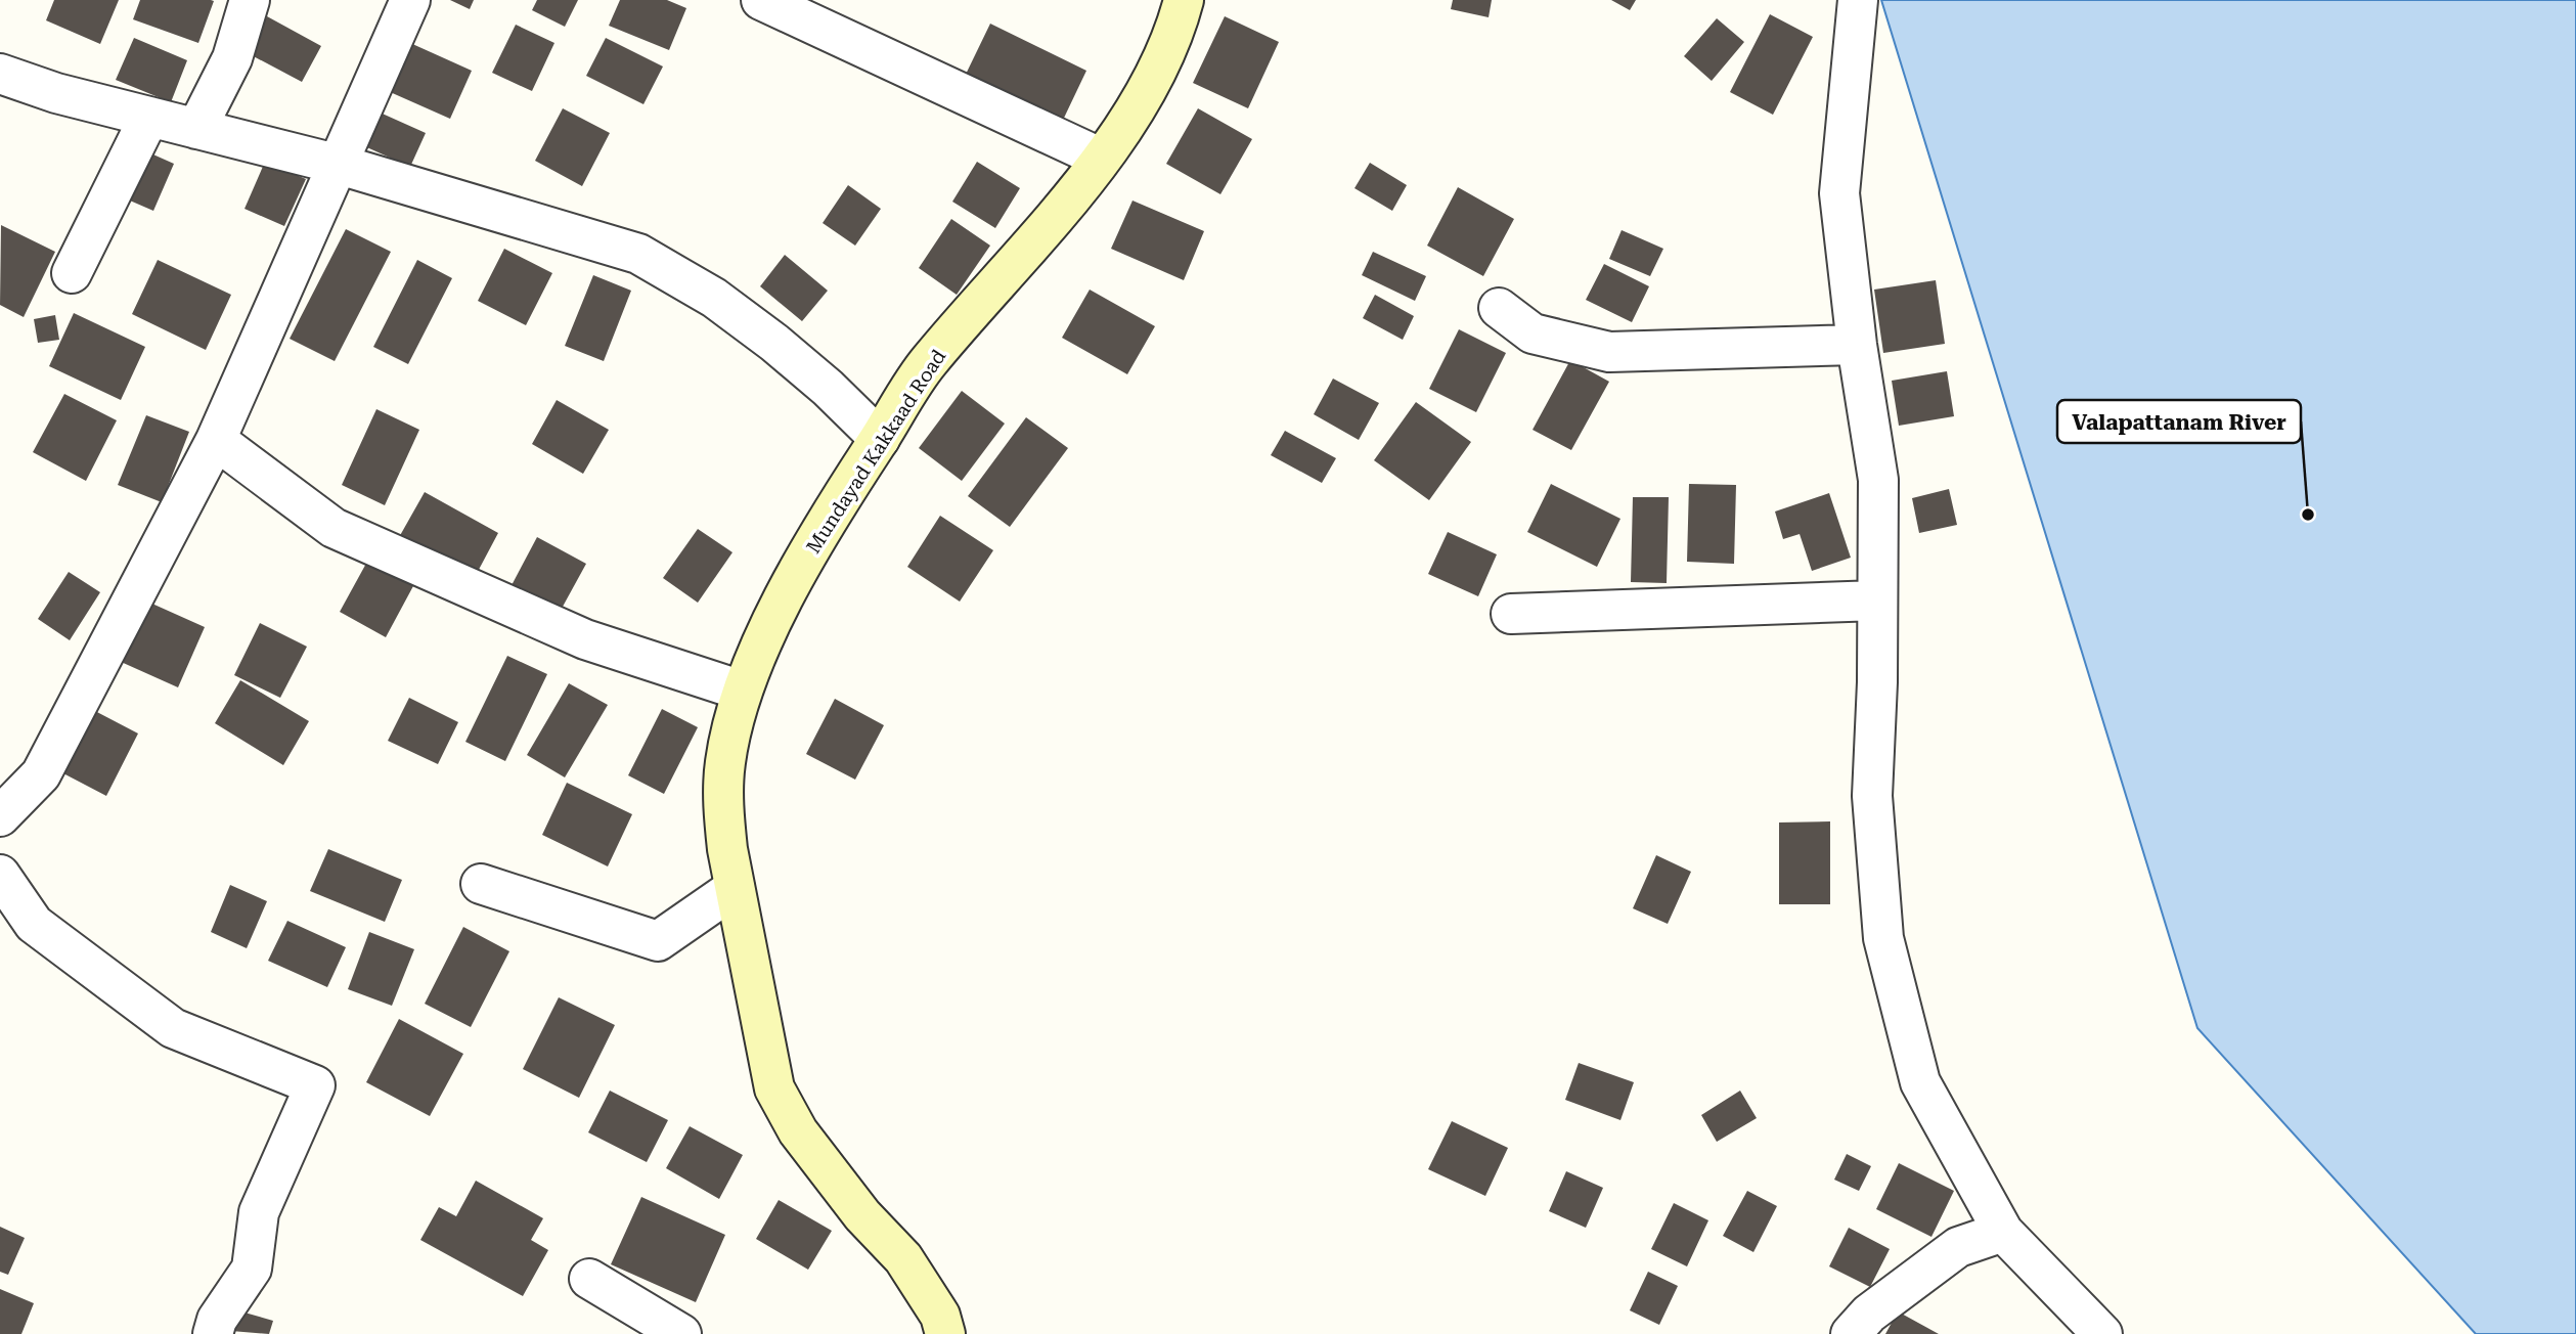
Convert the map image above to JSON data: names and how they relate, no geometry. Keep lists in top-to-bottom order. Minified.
{"streets":{"main road":["Mundayad Kakkaad Road"]},"places":["Valapattanam River"]}
